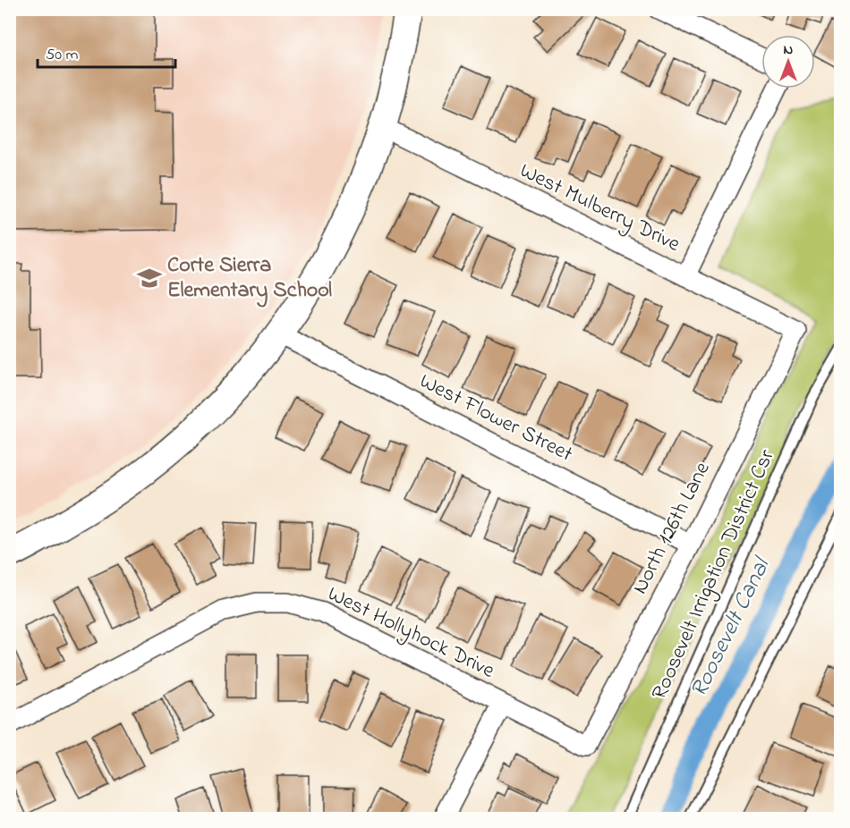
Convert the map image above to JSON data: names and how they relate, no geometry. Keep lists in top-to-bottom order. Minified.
{"streets":{"street":["West Mulberry Drive","West Flower Street","North 126th Lane","West Hollyhock Drive"],"lane":["Roosevelt Irrigation District Csr"]},"crossings":[["West Mulberry Drive","North 126th Lane"],["West Flower Street","North 126th Lane"],["North 126th Lane","West Hollyhock Drive"]],"water":["Roosevelt Canal"],"places":{"school or university":["Corte Sierra Elementary School"]},"scale_bar":"50 m","north":"top"}
